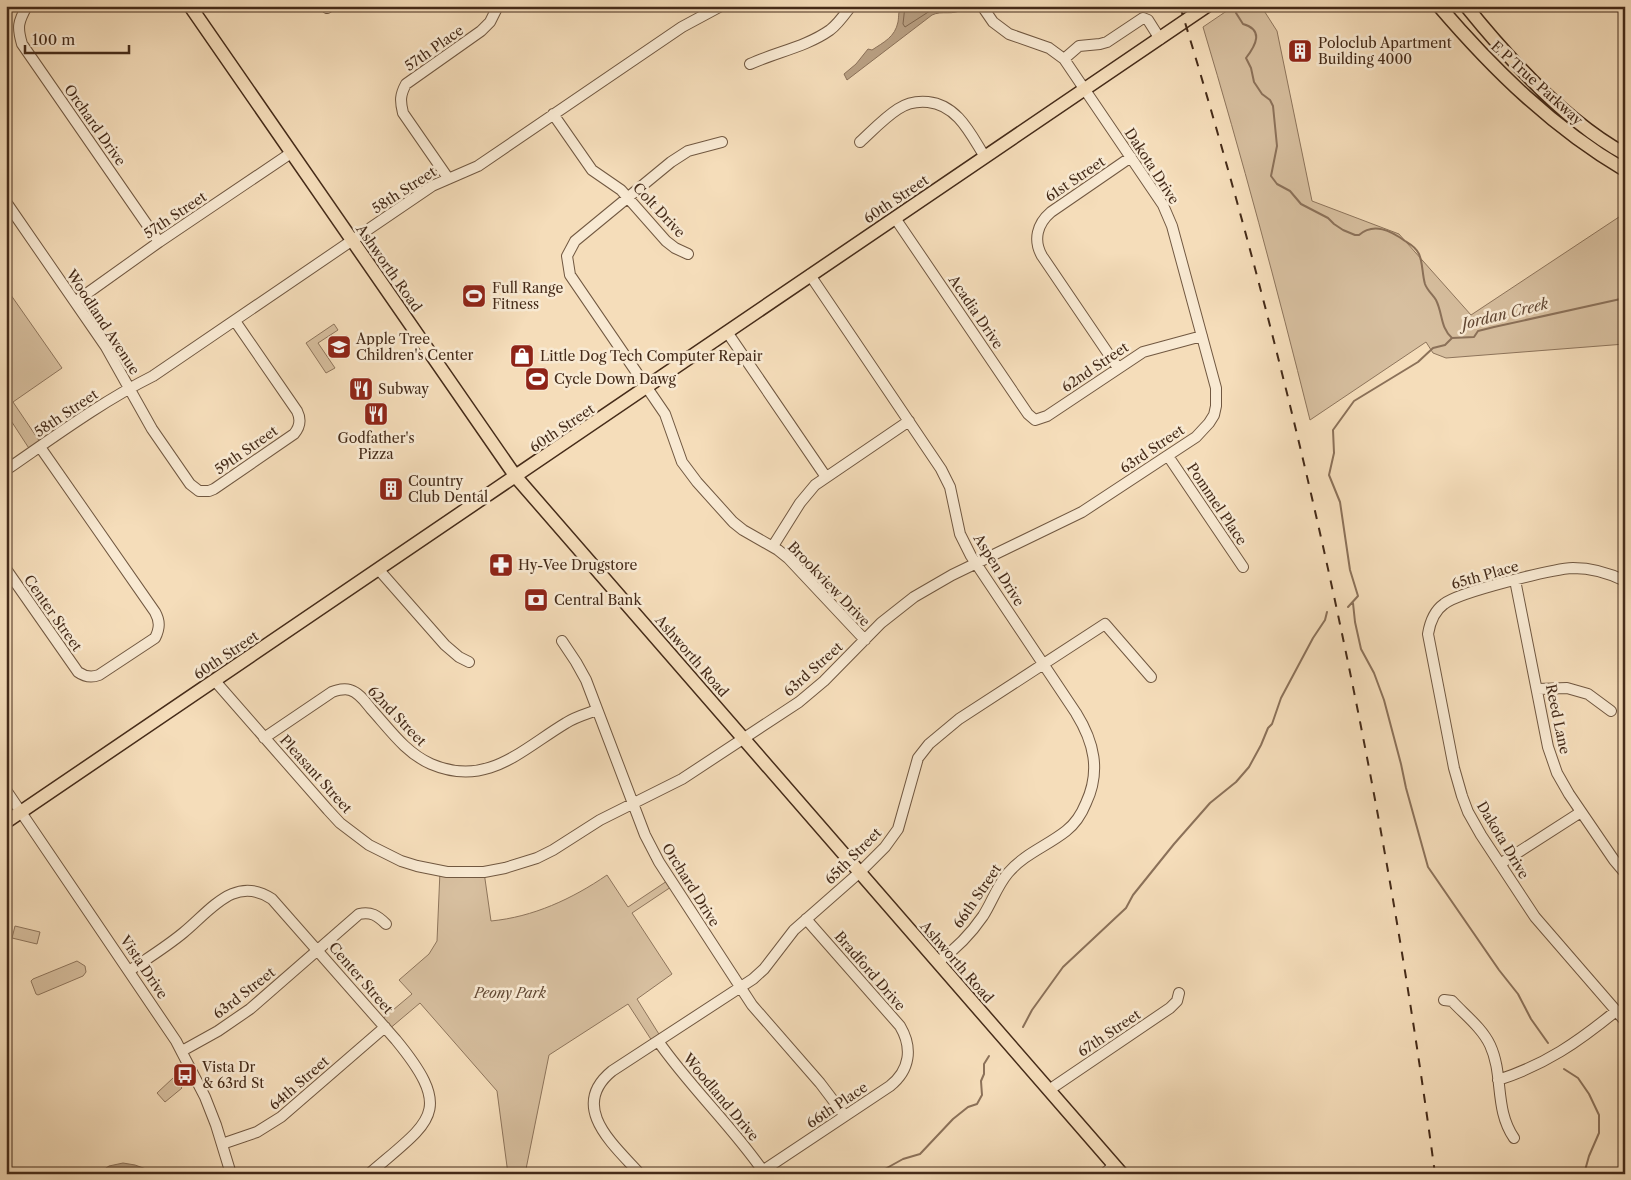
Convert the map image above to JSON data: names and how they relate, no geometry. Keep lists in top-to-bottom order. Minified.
{"streets":{"main road":["E P True Parkway","60th Street","Ashworth Road"],"street":["57th Place","Orchard Drive","Dakota Drive","61st Street","58th Street","Colt Drive","57th Street","Acadia Drive","Woodland Avenue","62nd Street","63rd Street","59th Street","Pommel Place","Aspen Drive","65th Place","Brookview Drive","Center Street","Reed Lane","Pleasant Street","65th Street","66th Street","Vista Drive","Bradford Drive","67th Street","64th Street","Woodland Drive","66th Place"]},"crossings":[["57th Place","58th Street"],["Orchard Drive","57th Street"],["Orchard Drive","62nd Street"],["Orchard Drive","63rd Street"],["Orchard Drive","65th Street"],["Orchard Drive","66th Place"],["Dakota Drive","61st Street"],["Dakota Drive","60th Street"],["Dakota Drive","62nd Street"],["Dakota Drive","63rd Street"],["Dakota Drive","65th Place"],["61st Street","62nd Street"],["58th Street","Colt Drive"],["58th Street","Ashworth Road"],["58th Street","Woodland Avenue"],["58th Street","59th Street"],["58th Street","Center Street"],["60th Street","Ashworth Road"],["60th Street","Acadia Drive"],["60th Street","Aspen Drive"],["60th Street","Brookview Drive"],["60th Street","Pleasant Street"],["60th Street","Vista Drive"],["Colt Drive","Brookview Drive"],["57th Street","Ashworth Road"],["57th Street","Woodland Avenue"],["Ashworth Road","63rd Street"],["Ashworth Road","65th Street"],["Ashworth Road","66th Street"],["Ashworth Road","67th Street"],["Acadia Drive","62nd Street"],["Woodland Avenue","59th Street"],["62nd Street","Pleasant Street"],["63rd Street","Pommel Place"],["63rd Street","Aspen Drive"],["63rd Street","Brookview Drive"],["63rd Street","Center Street"],["63rd Street","Pleasant Street"],["63rd Street","Vista Drive"],["Aspen Drive","65th Street"],["Aspen Drive","66th Street"],["65th Place","Reed Lane"],["Center Street","Vista Drive"],["Center Street","64th Street"],["65th Street","Bradford Drive"],["65th Street","Woodland Drive"],["Vista Drive","64th Street"],["Bradford Drive","66th Place"],["Woodland Drive","66th Place"]],"water":["Jordan Creek"],"parks":["Peony Park"],"places":{"building":["Poloclub Apartment Building 4000","Country Club Dental"],"sports":["Full Range Fitness","Cycle Down Dawg"],"school or university":["Apple Tree Children's Center"],"shop":["Little Dog Tech Computer Repair"],"restaurant":["Subway","Godfather's Pizza"],"pharmacy":["Hy-Vee Drugstore"],"bank":["Central Bank"],"bus stop":["Vista Dr & 63rd St"]},"scale_bar":"100 m"}
